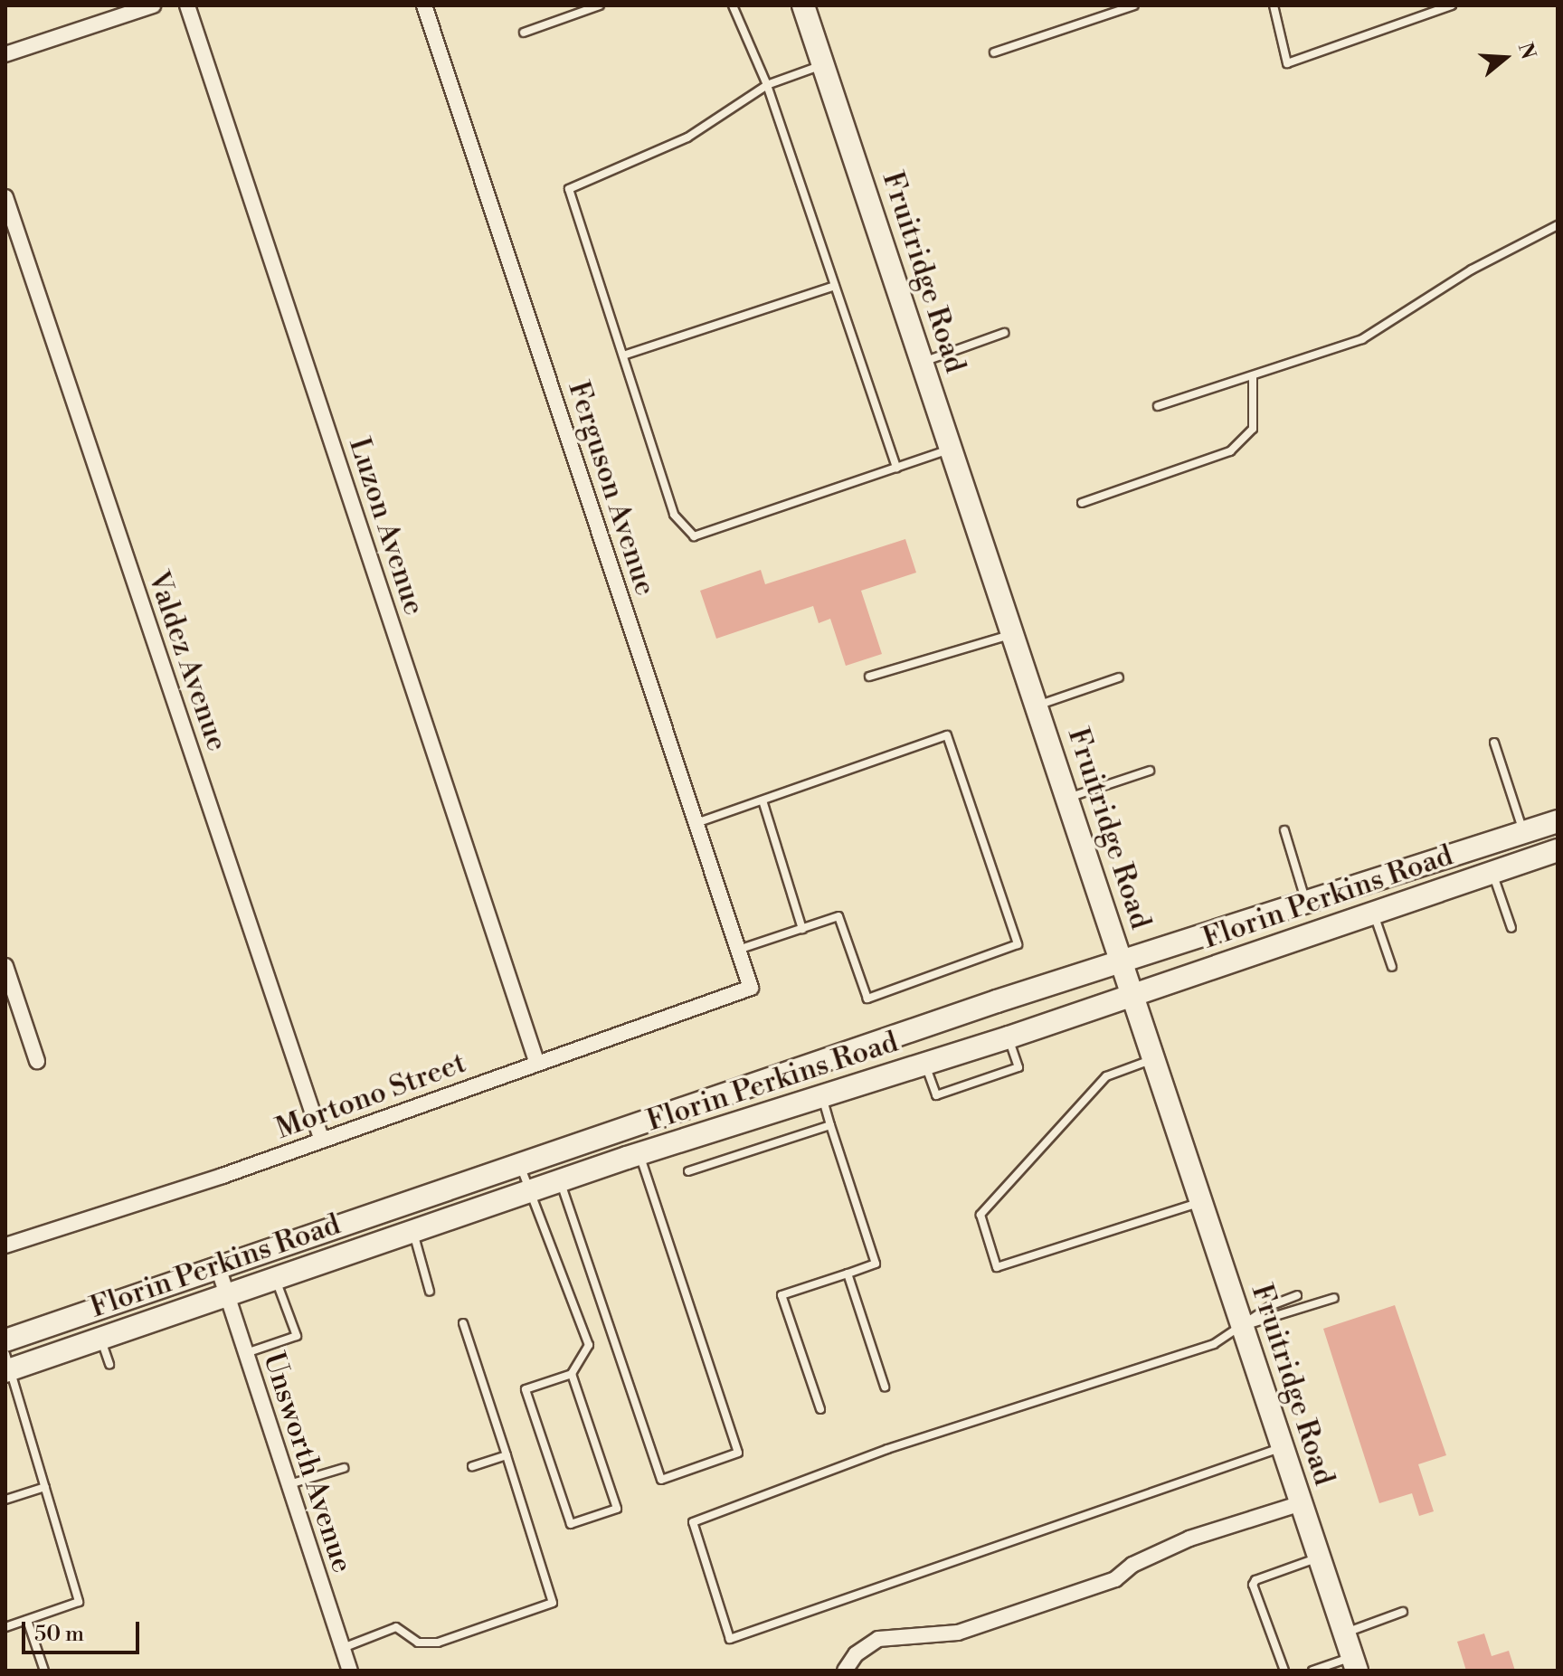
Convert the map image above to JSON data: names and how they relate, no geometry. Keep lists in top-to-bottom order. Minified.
{"streets":{"main road":["Fruitridge Road","Florin Perkins Road"],"street":["Ferguson Avenue","Luzon Avenue","Valdez Avenue","Mortono Street","Unsworth Avenue"]},"crossings":[["Fruitridge Road","Florin Perkins Road"],["Ferguson Avenue","Mortono Street"],["Luzon Avenue","Mortono Street"],["Valdez Avenue","Mortono Street"],["Florin Perkins Road","Unsworth Avenue"]],"scale_bar":"50 m","north":"right"}
